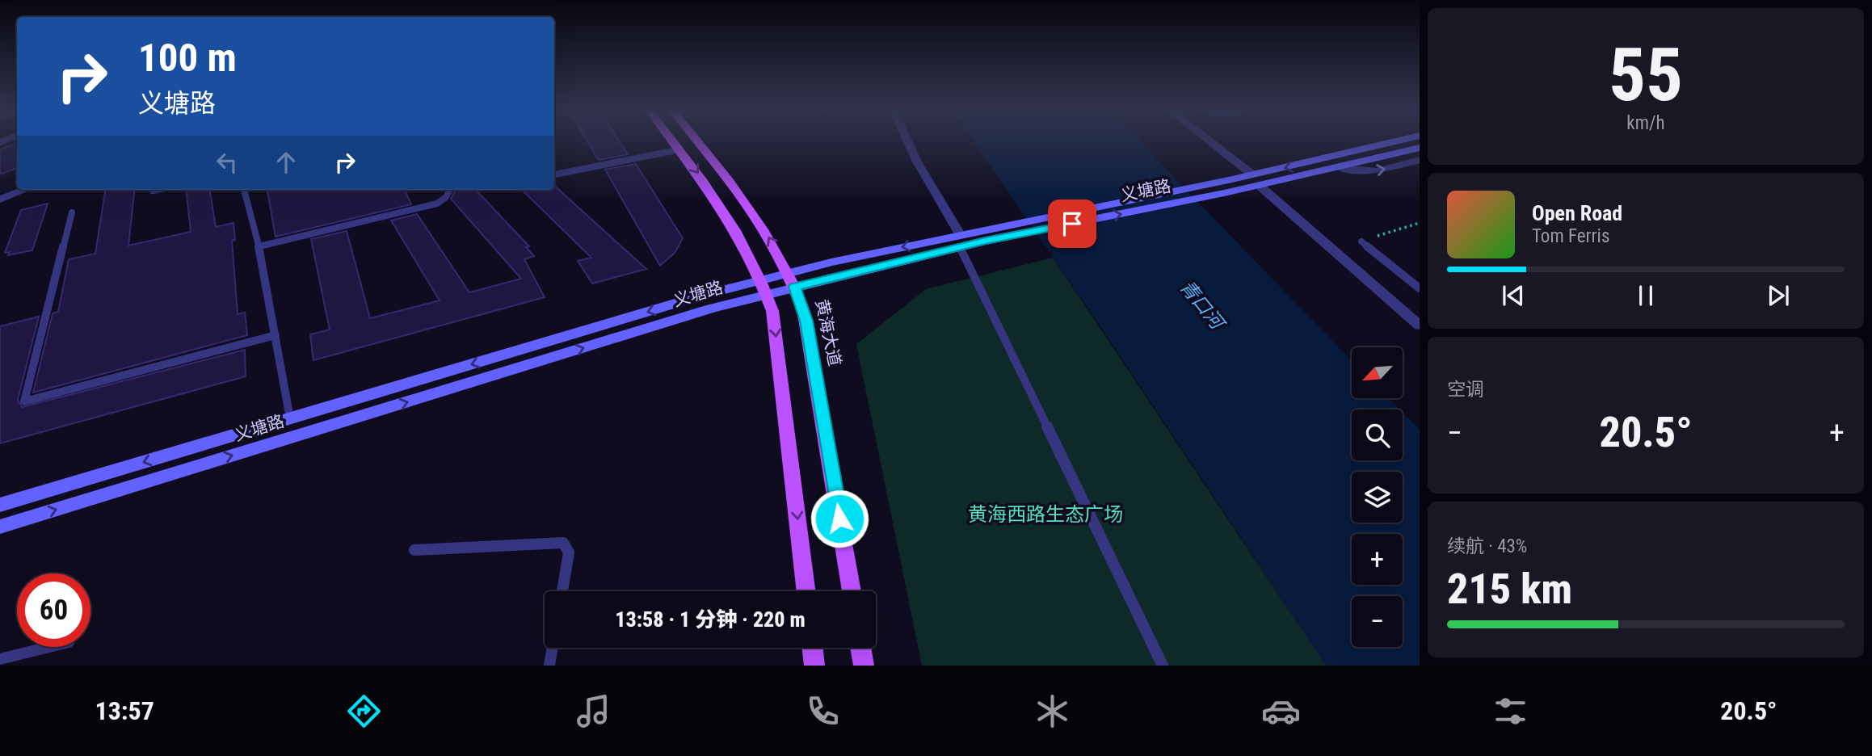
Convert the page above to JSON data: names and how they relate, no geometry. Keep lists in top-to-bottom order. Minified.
{"streets":{"main road":["义塘路","黄海大道"]},"crossings":[["义塘路","黄海大道"]],"water":["青口河"],"parks":["黄海西路生态广场"],"north":"bottom left","page":{"tile":[["55","km/h"],"空调",["续航 · 43%","215 km"]],"turn":["100 m","义塘路"],"song":["Open Road","Tom Ferris"],"map_buttons":["+","−"],"heat":["−","20.5°","+"],"limit":"60","trip":"13:58 · 1 分钟 · 220 m","tabs":["13:57","20.5°"]}}
